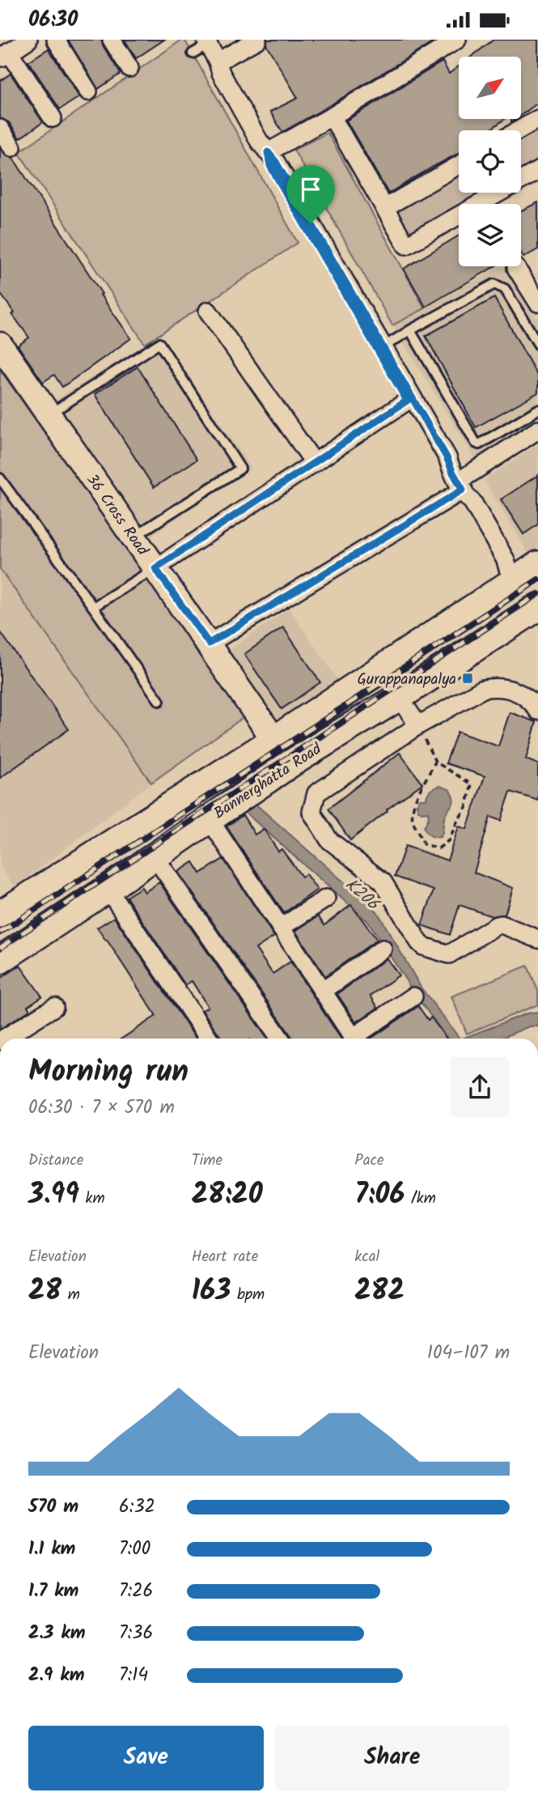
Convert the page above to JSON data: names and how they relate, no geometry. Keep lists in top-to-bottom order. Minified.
{"streets":{"main road":["Bannerghatta Road"],"street":["36 Cross Road"]},"crossings":[["36 Cross Road","Bannerghatta Road"]],"water":["K206"],"places":{"transit":["Gurappanapalya"]},"north":"top right","page":{"status":"06:30","heading":["Morning run","06:30 · 7 × 570 m"],"stats":[["Distance","3.99 km"],["Time","28:20"],["Pace","7:06 /km"],["Elevation","28 m"],["Heart rate","163 bpm"],["kcal","282"]],"chart":["Elevation","104–107 m"],"list":[{"name":"570 m","note":"6:32"},{"name":"1.1 km","note":"7:00"},{"name":"1.7 km","note":"7:26"},{"name":"2.3 km","note":"7:36"},{"name":"2.9 km","note":"7:14"}],"buttons":["Save","Share"]}}
